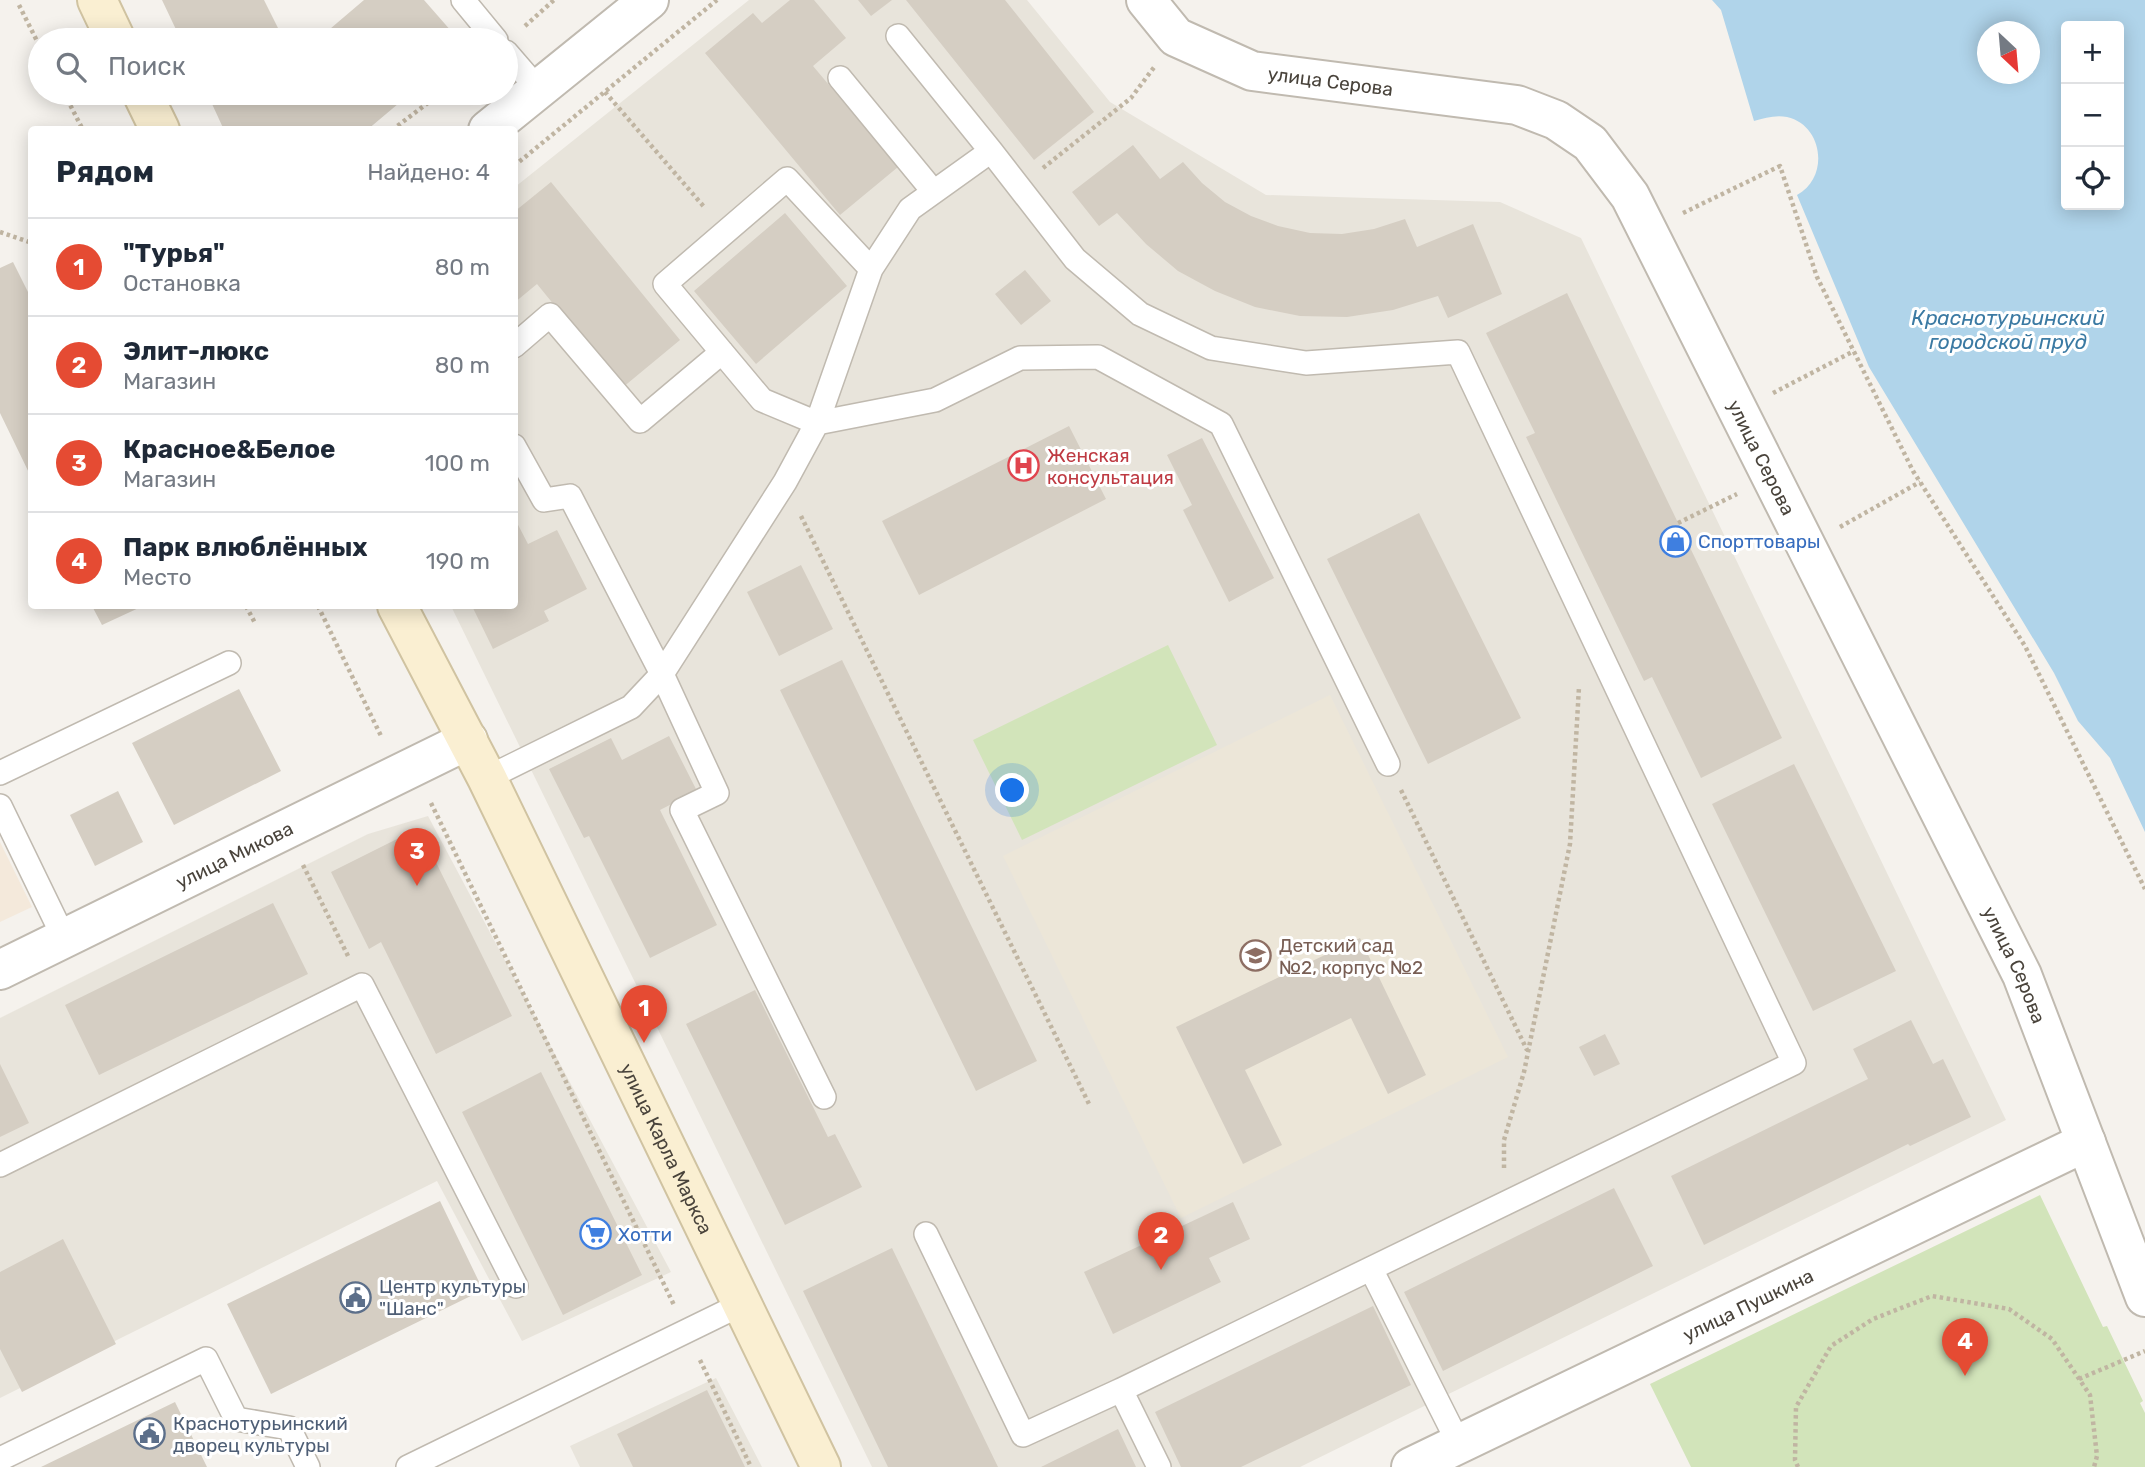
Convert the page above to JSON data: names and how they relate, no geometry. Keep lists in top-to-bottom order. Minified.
{"streets":{"main road":["улица Карла Маркса"],"street":["улица Серова","улица Микова","улица Пушкина"]},"crossings":[["улица Серова","улица Пушкина"],["улица Микова","улица Карла Маркса"]],"water":["Краснотурьинский городской пруд"],"places":{"hospital":["Женская консультация"],"shop":["Спорттовары"],"school or university":["Детский сад №2, корпус №2"],"supermarket":["Хотти"],"public building":["Центр культуры \"Шанс\"","Краснотурьинский дворец культуры"]},"north":"bottom right","page":{"map_buttons":["+","−"],"search":"Поиск","heading":["Рядом","Найдено: 4"],"list":[{"mark":"1","name":"\"Турья\"","note":"Остановка","value":"80 m"},{"mark":"2","name":"Элит-люкс","note":"Магазин","value":"80 m"},{"mark":"3","name":"Красное&Белое","note":"Магазин","value":"100 m"},{"mark":"4","name":"Парк влюблённых","note":"Место","value":"190 m"}],"pins":["3","1","2","4"]}}
